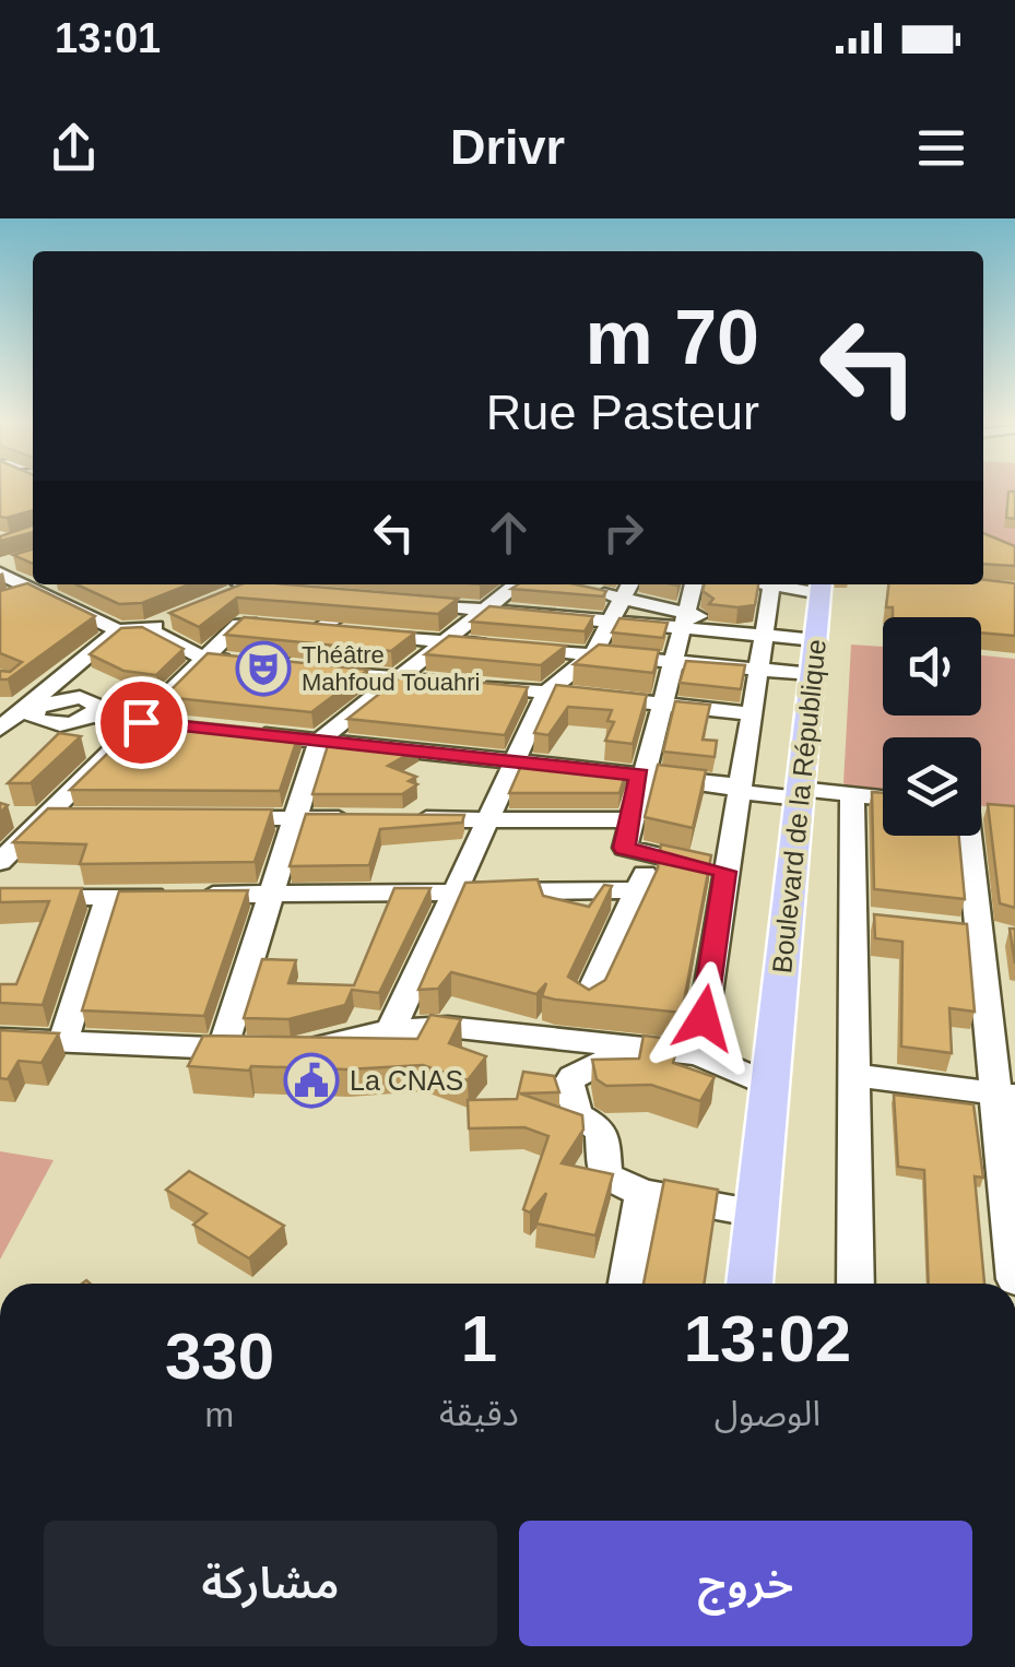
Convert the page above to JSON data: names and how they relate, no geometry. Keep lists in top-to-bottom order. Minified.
{"streets":{"main road":["Boulevard de la République"]},"places":{"theatre":["Théâtre Mahfoud Touahri"],"public building":["La CNAS"]},"page":{"status":"13:01","header":"Drivr","turn":["70 m","Rue Pasteur"],"eta":["13:02","الوصول","1","دقيقة","330","m"],"buttons":["خروج","مشاركة"]}}
